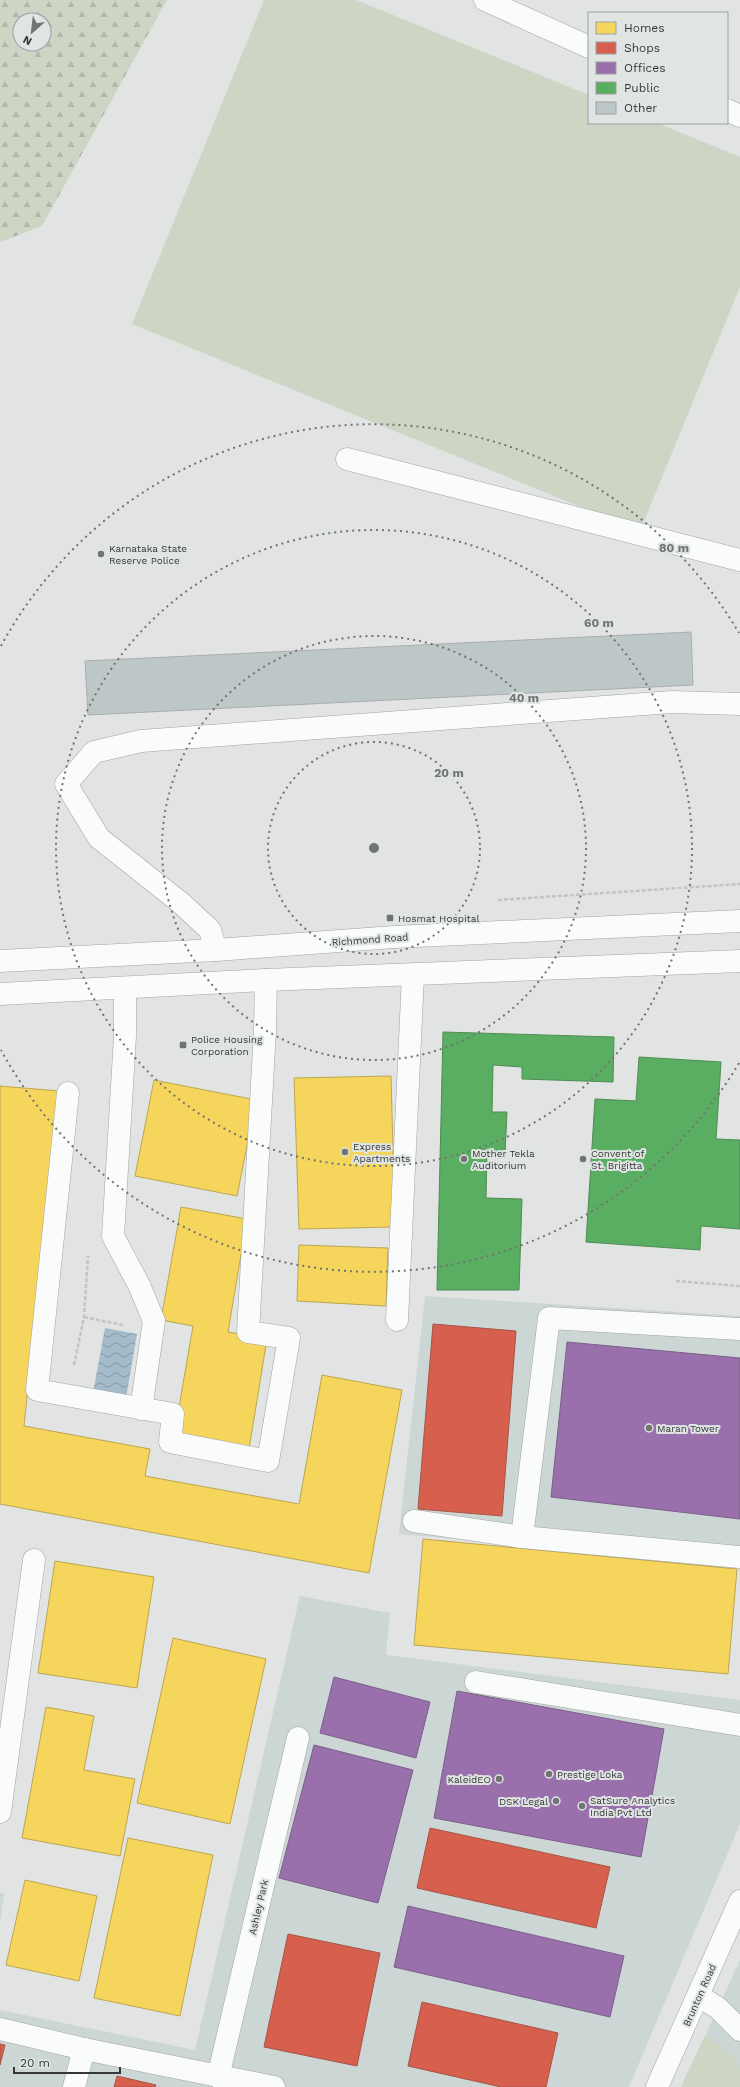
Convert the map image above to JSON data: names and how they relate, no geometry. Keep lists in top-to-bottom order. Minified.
{"streets":{"main road":["Richmond Road","Ashley Park","Brunton Road"]},"places":{"other":["Karnataka State Reserve Police","Express Apartments","Mother Tekla Auditorium","Convent of St. Brigitta","Maran Tower","Prestige Loka","KaleidEO","DSK Legal","SatSure Analytics India Pvt Ltd"],"transit":["Hosmat Hospital","Police Housing Corporation"]},"legend":["Homes","Shops","Offices","Public","Other"],"scale_bar":"20 m","north":"bottom left","rings":["80 m","60 m","40 m","20 m"]}
